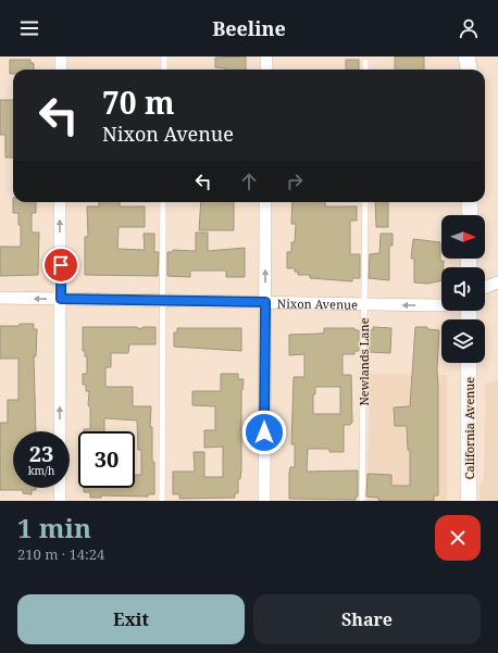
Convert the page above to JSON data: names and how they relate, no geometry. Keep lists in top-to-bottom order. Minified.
{"streets":{"main road":["California Avenue"],"street":["Nixon Avenue"],"lane":["Newlands Lane"]},"crossings":[["Nixon Avenue","Newlands Lane"]],"north":"right","page":{"header":"Beeline","turn":["70 m","Nixon Avenue"],"speed":"23 km/h","limit":"30","heading":["1 min","210 m · 14:24"],"buttons":["Exit","Share"]}}
